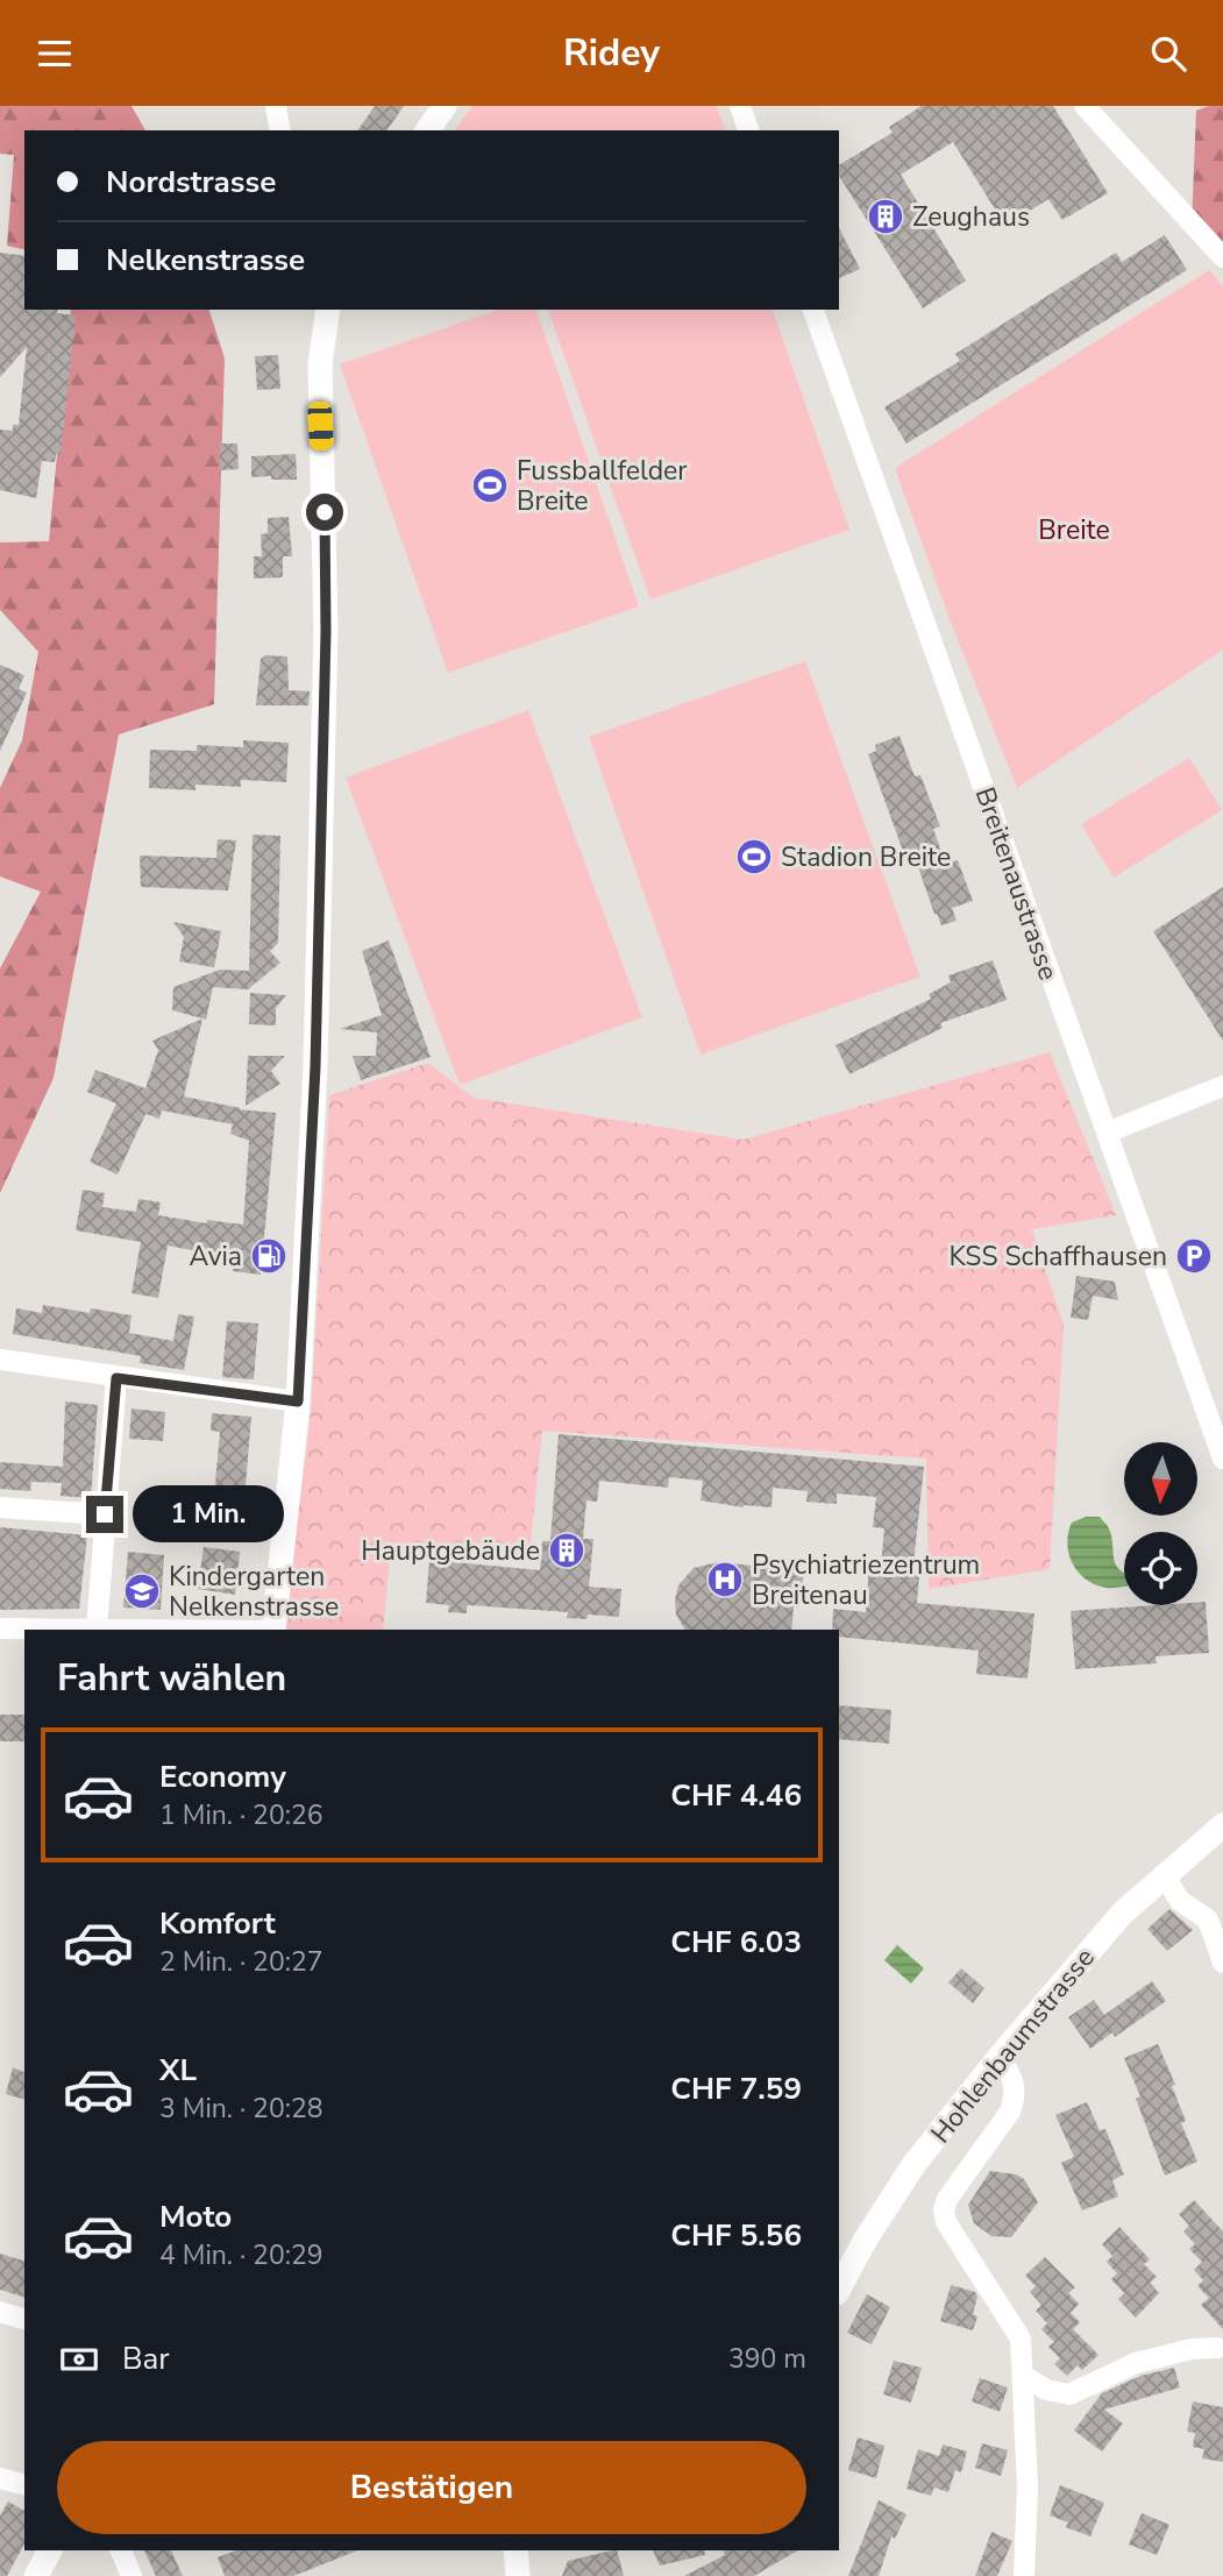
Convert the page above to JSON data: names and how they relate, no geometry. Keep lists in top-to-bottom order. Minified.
{"streets":{"street":["Breitenaustrasse","Hohlenbaumstrasse"]},"parks":["Breite"],"places":{"building":["Zeughaus","Hauptgebäude"],"sports":["Fussballfelder Breite","Stadion Breite"],"fuel station":["Avia"],"parking":["KSS Schaffhausen"],"hospital":["Psychiatriezentrum Breitenau"],"school or university":["Kindergarten Nelkenstrasse"]},"north":"bottom","page":{"header":"Ridey","banner":["Nordstrasse","Nelkenstrasse"],"bubble":"1 Min.","heading":"Fahrt wählen","list":[{"name":"Economy","note":"1 Min. · 20:26","value":"CHF 4.46"},{"name":"Komfort","note":"2 Min. · 20:27","value":"CHF 6.03"},{"name":"XL","note":"3 Min. · 20:28","value":"CHF 7.59"},{"name":"Moto","note":"4 Min. · 20:29","value":"CHF 5.56"}],"pay":["Bar","390 m"],"buttons":"Bestätigen"}}
